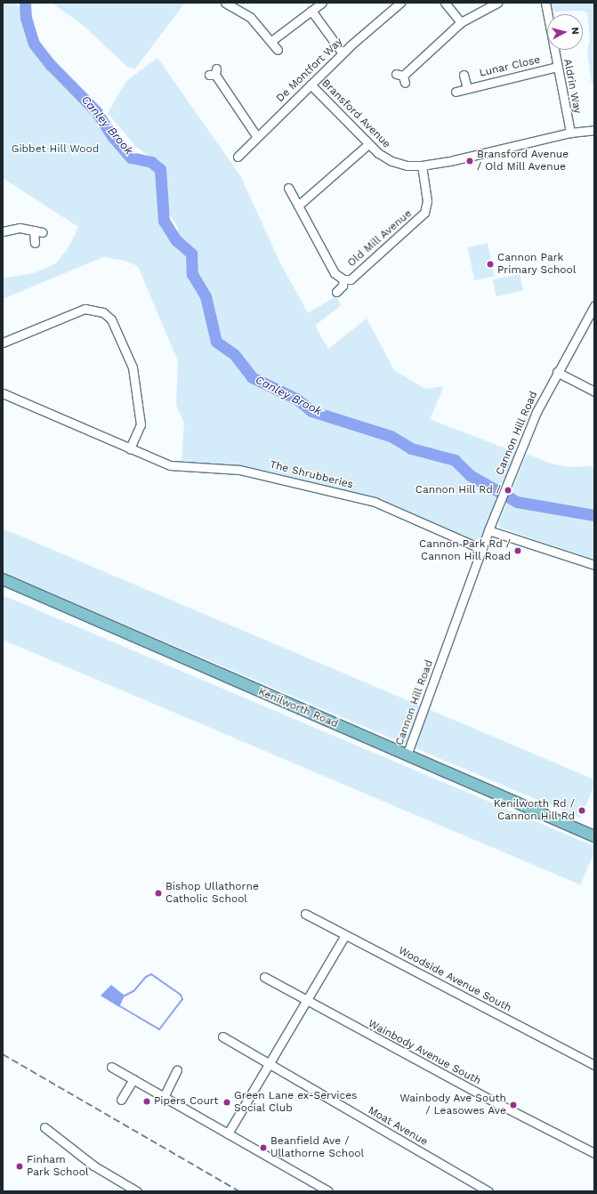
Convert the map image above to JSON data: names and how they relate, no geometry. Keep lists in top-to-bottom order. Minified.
{"streets":{"main road":["Kenilworth Road"],"street":["Lunar Close","De Montfort Way","Aldrin Way","Bransford Avenue","Old Mill Avenue","Cannon Hill Road","The Shrubberies","Woodside Avenue South","Wainbody Avenue South","Moat Avenue"]},"crossings":[["Lunar Close","Aldrin Way"],["De Montfort Way","Bransford Avenue"],["Aldrin Way","Bransford Avenue"],["Bransford Avenue","Old Mill Avenue"],["Cannon Hill Road","The Shrubberies"],["Cannon Hill Road","Kenilworth Road"]],"water":["Canley Brook"],"parks":["Gibbet Hill Wood"],"places":["Bransford Avenue / Old Mill Avenue","Cannon Park Primary School","Cannon Hill Rd /","Cannon Park Rd / Cannon Hill Road","Kenilworth Rd / Cannon Hill Rd","Bishop Ullathorne Catholic School","Pipers Court","Green Lane ex-Services Social Club","Wainbody Ave South / Leasowes Ave","Beanfield Ave / Ullathorne School","Finham Park School"],"north":"right"}
